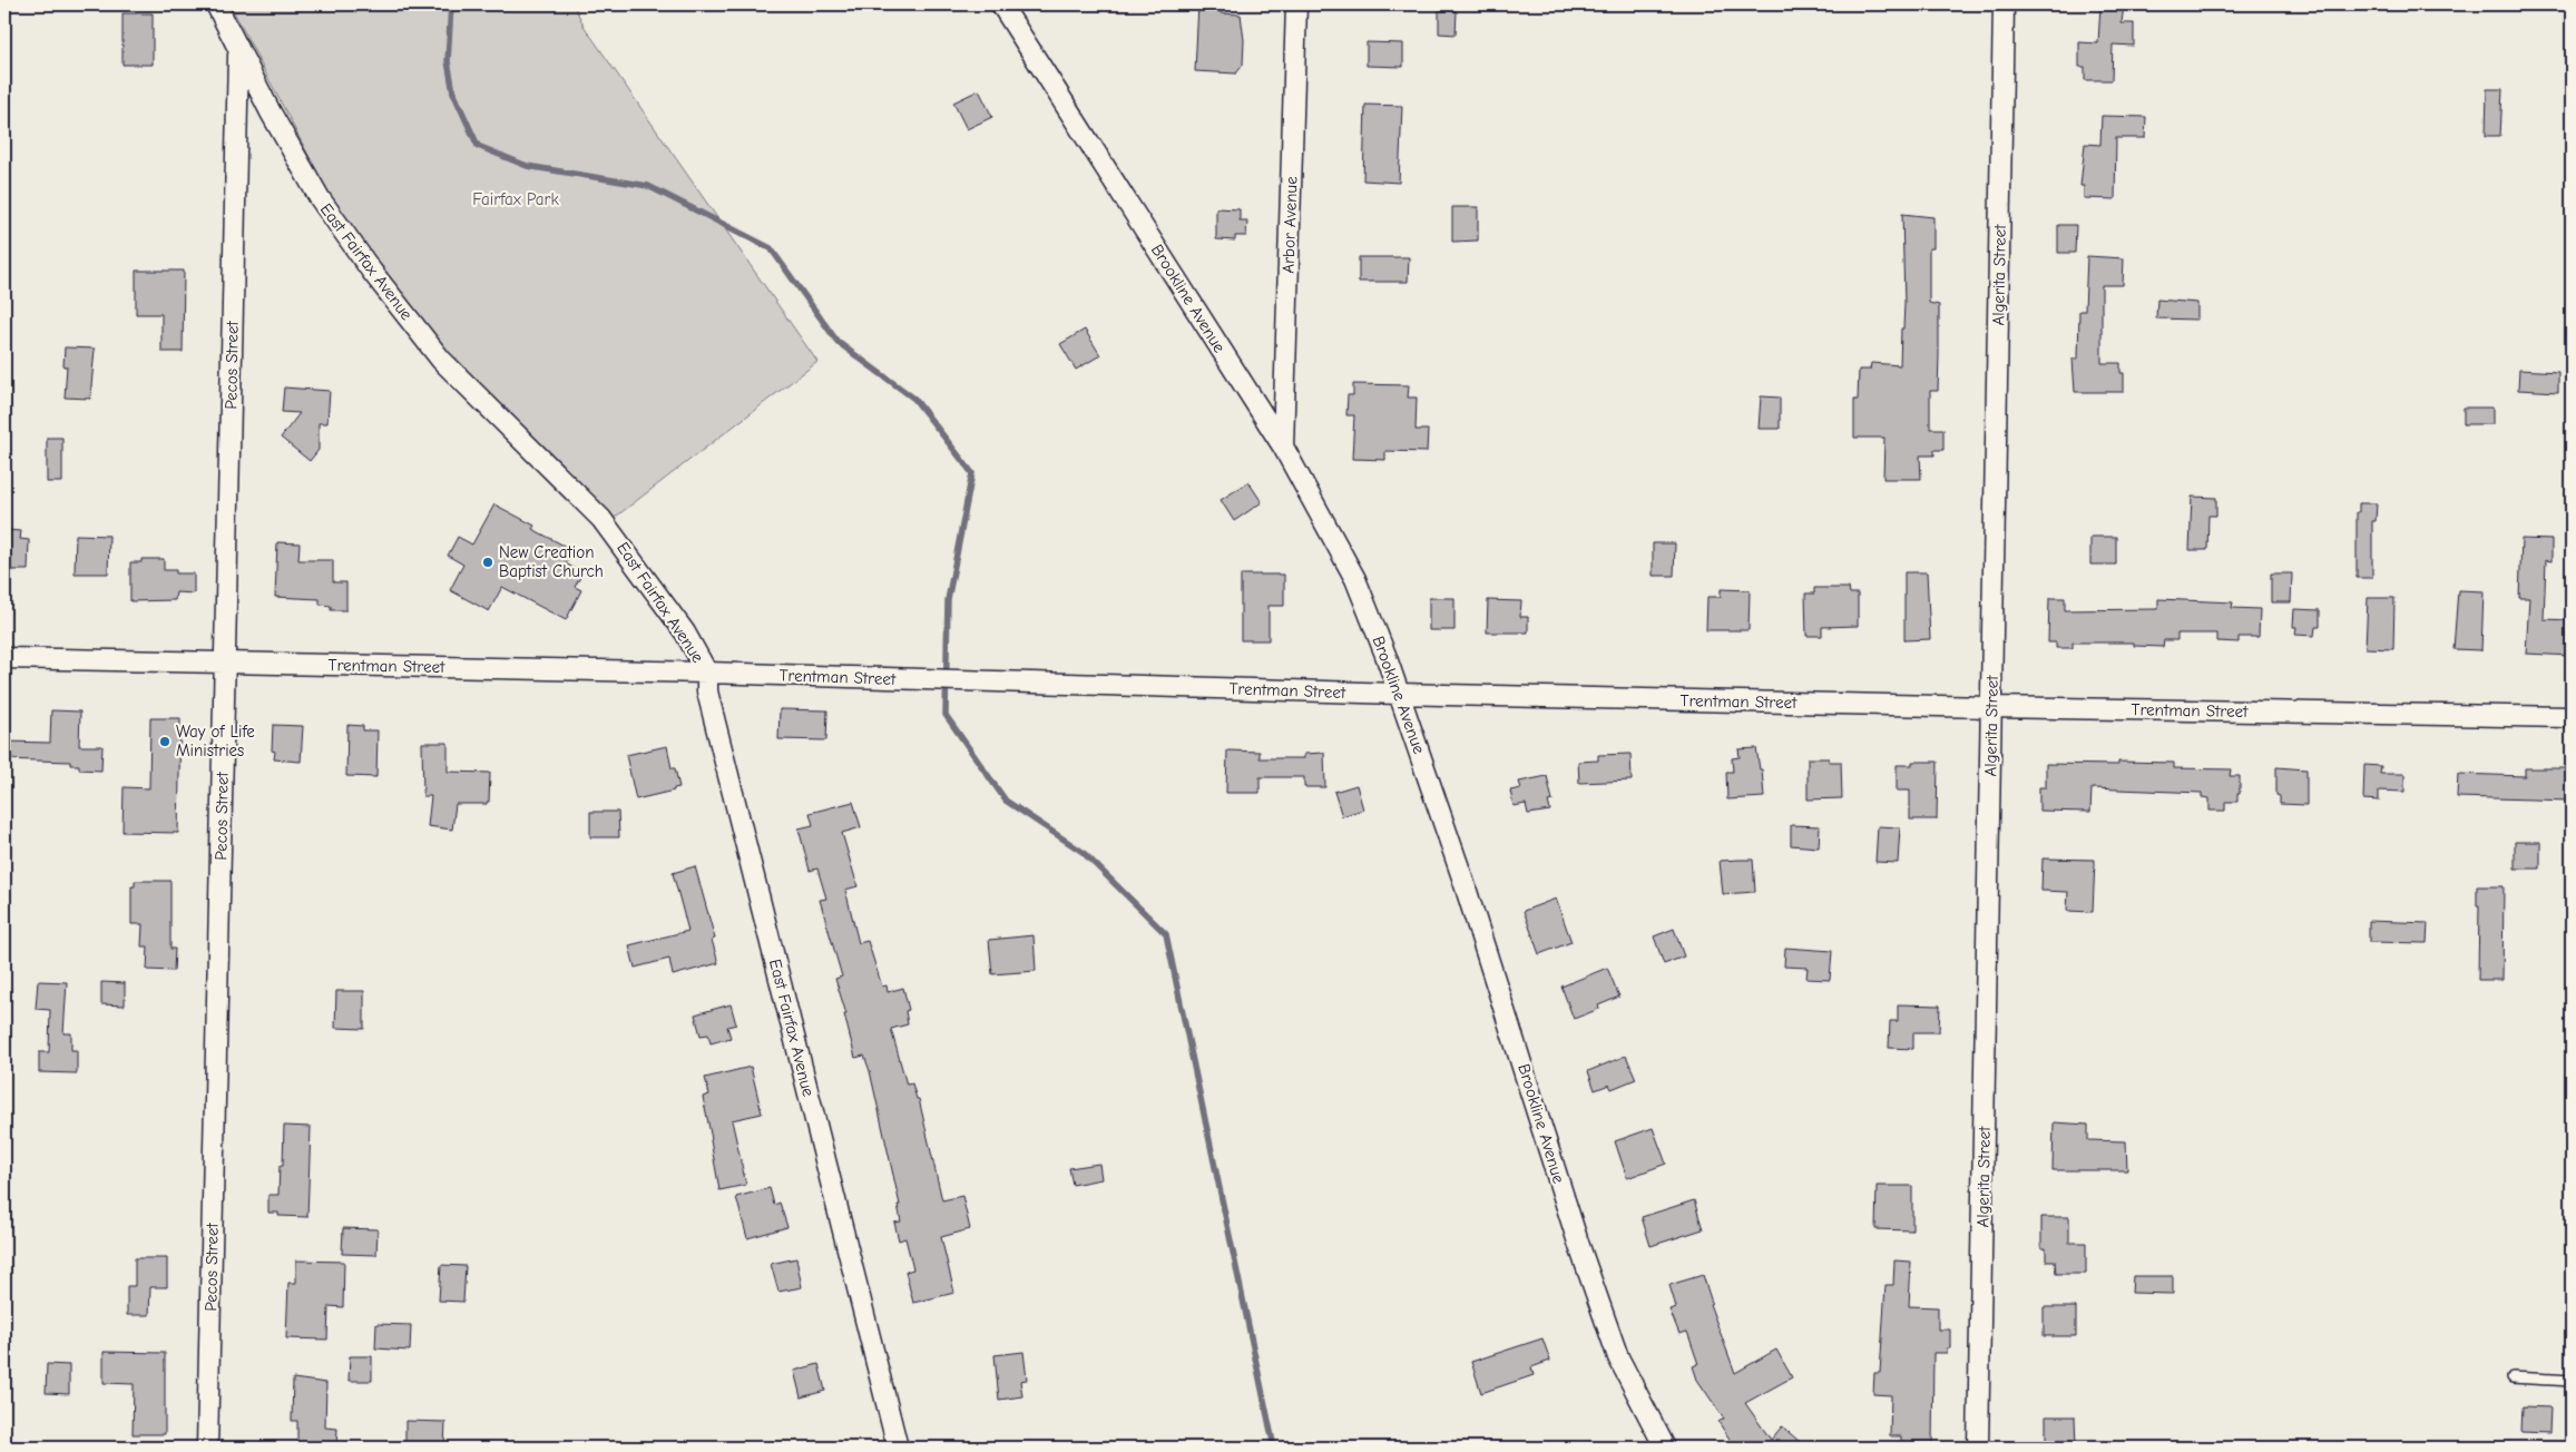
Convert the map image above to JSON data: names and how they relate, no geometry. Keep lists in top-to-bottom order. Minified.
{"streets":{"street":["Arbor Avenue","East Fairfax Avenue","Algerita Street","Brookline Avenue","Pecos Street","Trentman Street"]},"crossings":[["Arbor Avenue","Brookline Avenue"],["East Fairfax Avenue","Pecos Street"],["East Fairfax Avenue","Trentman Street"],["Algerita Street","Trentman Street"],["Brookline Avenue","Trentman Street"],["Pecos Street","Trentman Street"]],"parks":["Fairfax Park"],"places":["New Creation Baptist Church","Way of Life Ministries"]}
